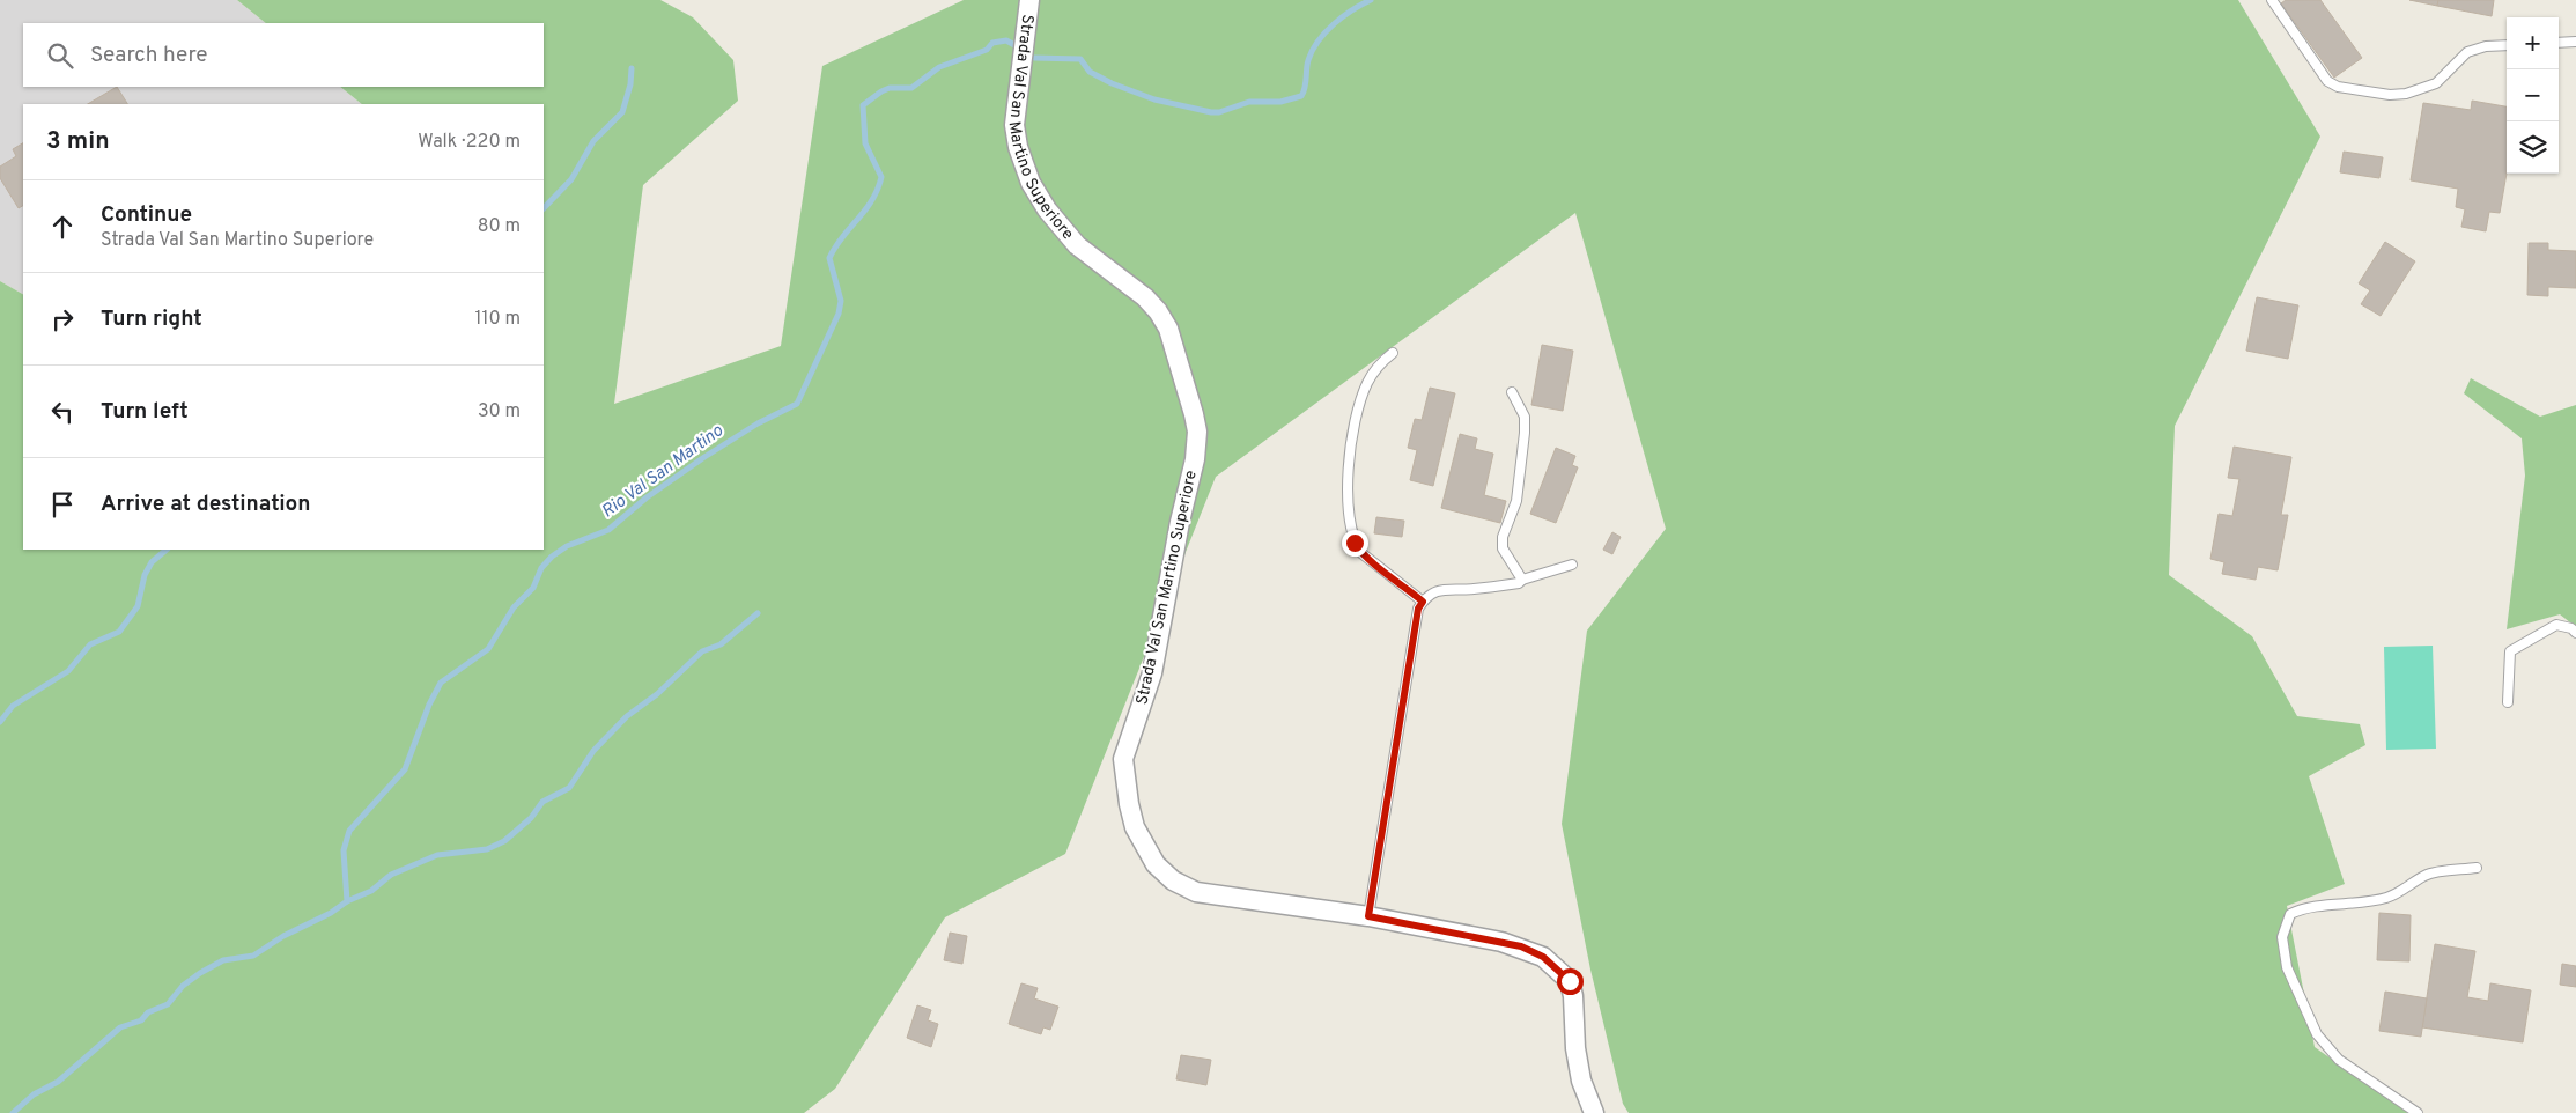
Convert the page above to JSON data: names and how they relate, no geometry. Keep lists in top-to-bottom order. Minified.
{"streets":{"street":["Strada Val San Martino Superiore"]},"water":["Rio Val San Martino"],"page":{"map_buttons":["+","−"],"search":"Search here","heading":["3 min","Walk · 220 m"],"list":[["Continue","Strada Val San Martino Superiore","80 m"],["Turn right","110 m"],["Turn left","30 m"],"Arrive at destination"]}}
